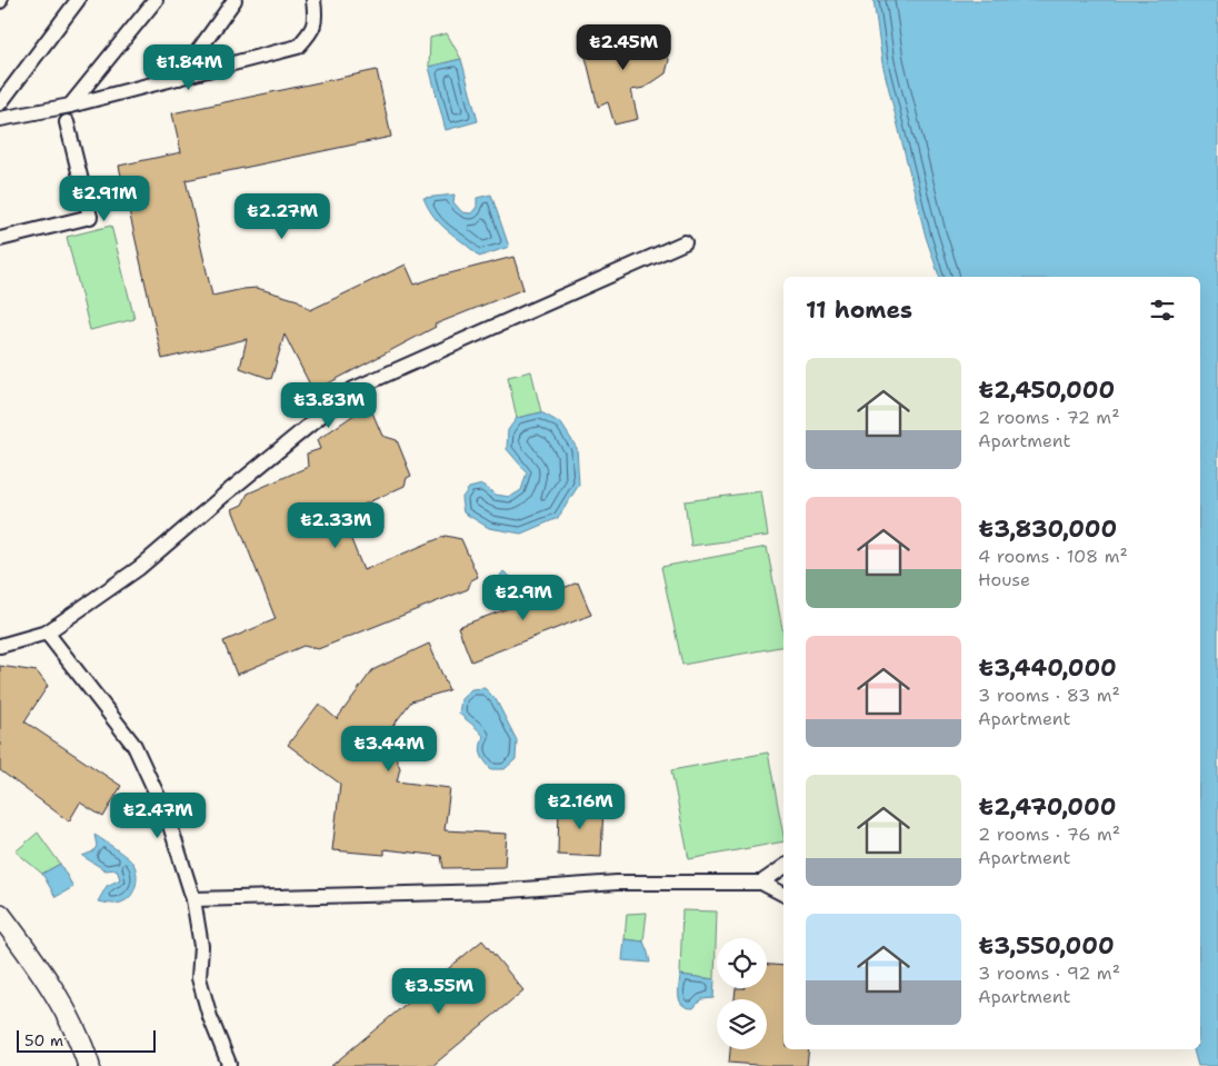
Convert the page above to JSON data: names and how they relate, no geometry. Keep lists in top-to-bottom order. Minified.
{"scale_bar":"50 m","page":{"price":["₺2.45M","₺1.84M","₺2.91M","₺2.27M","₺3.83M","₺2.33M","₺2.9M","₺3.44M","₺2.16M","₺2.47M","₺3.55M"],"heading":"11 homes","list":[{"name":"₺2,450,000","note":"2 rooms · 72 m² · Apartment"},{"name":"₺3,830,000","note":"4 rooms · 108 m² · House"},{"name":"₺3,440,000","note":"3 rooms · 83 m² · Apartment"},{"name":"₺2,470,000","note":"2 rooms · 76 m² · Apartment"},{"name":"₺3,550,000","note":"3 rooms · 92 m² · Apartment"}],"scale":"50 m"}}
